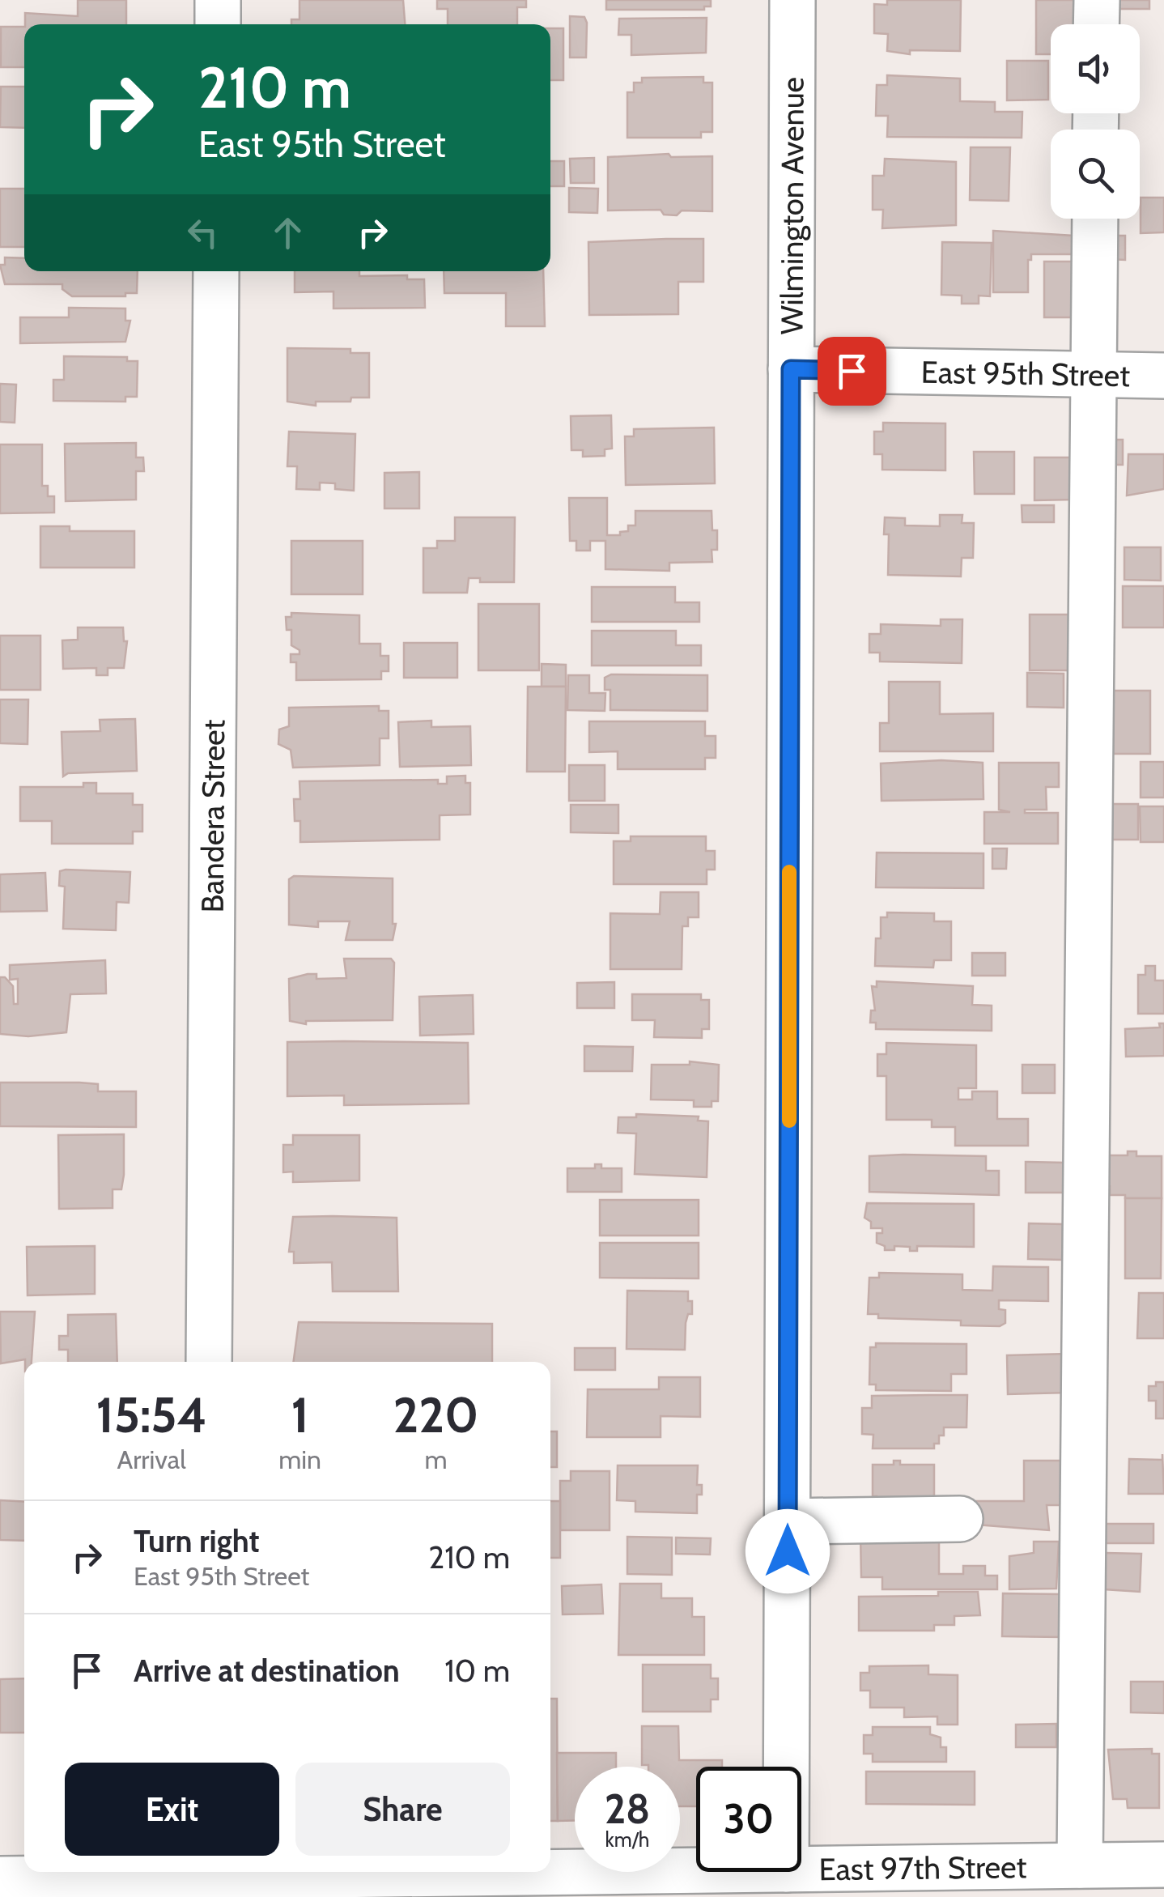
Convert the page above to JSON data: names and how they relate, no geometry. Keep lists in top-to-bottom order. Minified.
{"streets":{"street":["Wilmington Avenue","East 95th Street","Bandera Street","East 97th Street"]},"crossings":[["Wilmington Avenue","East 95th Street"]],"page":{"turn":["210 m","East 95th Street"],"eta":["15:54","Arrival","1","min","220","m"],"list":[{"name":"Turn right","note":"East 95th Street","value":"210 m"},{"name":"Arrive at destination","value":"10 m"}],"buttons":["Exit","Share"],"speed":"28 km/h","limit":"30"}}
